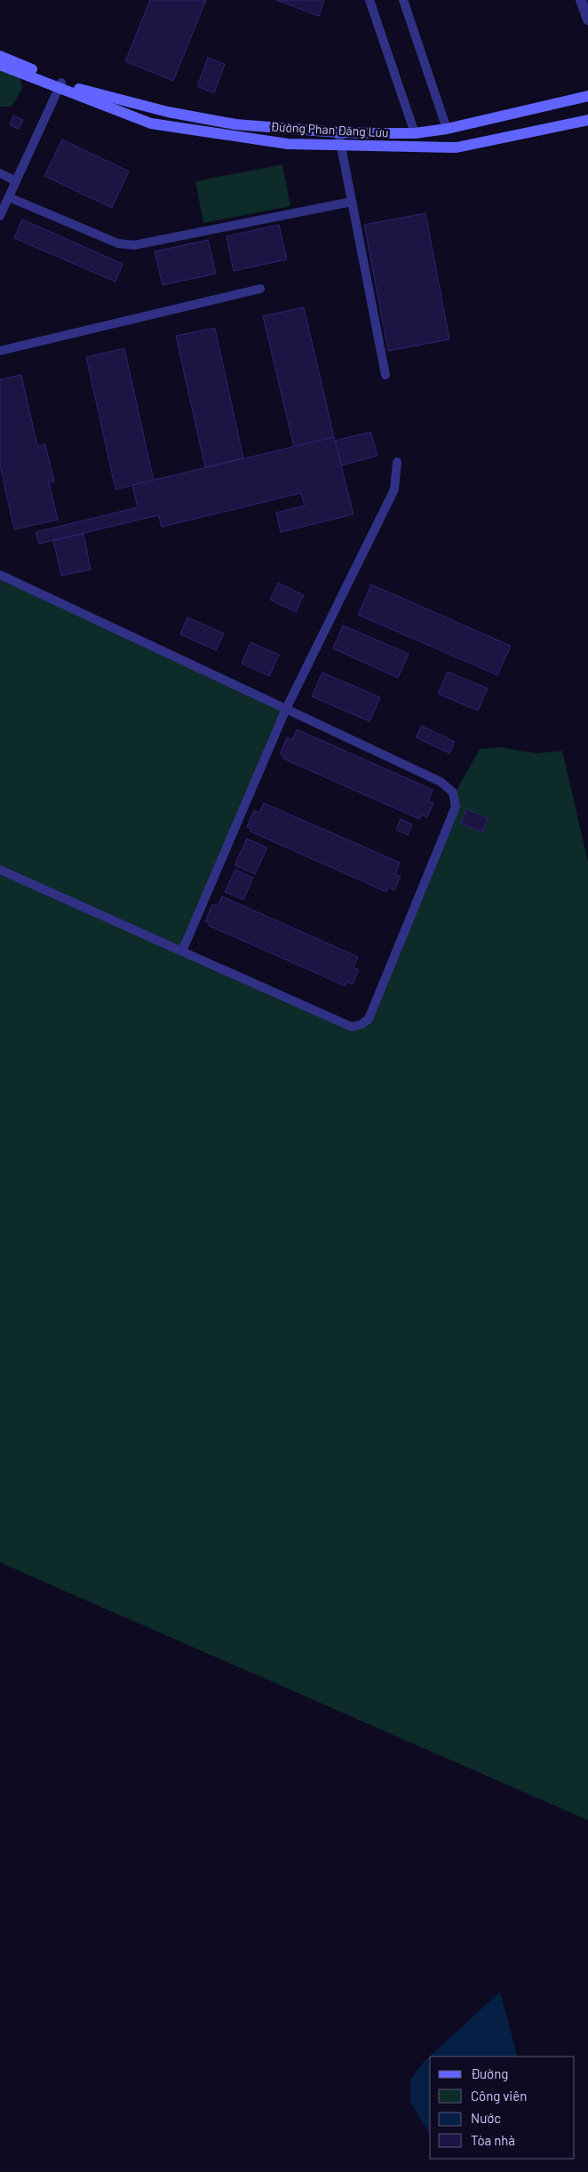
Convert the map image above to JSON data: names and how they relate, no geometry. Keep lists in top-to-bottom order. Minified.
{"streets":{"street":["Đường Phan Đăng Lưu"]},"legend":["Đường","Công viên","Nước","Tòa nhà"]}
